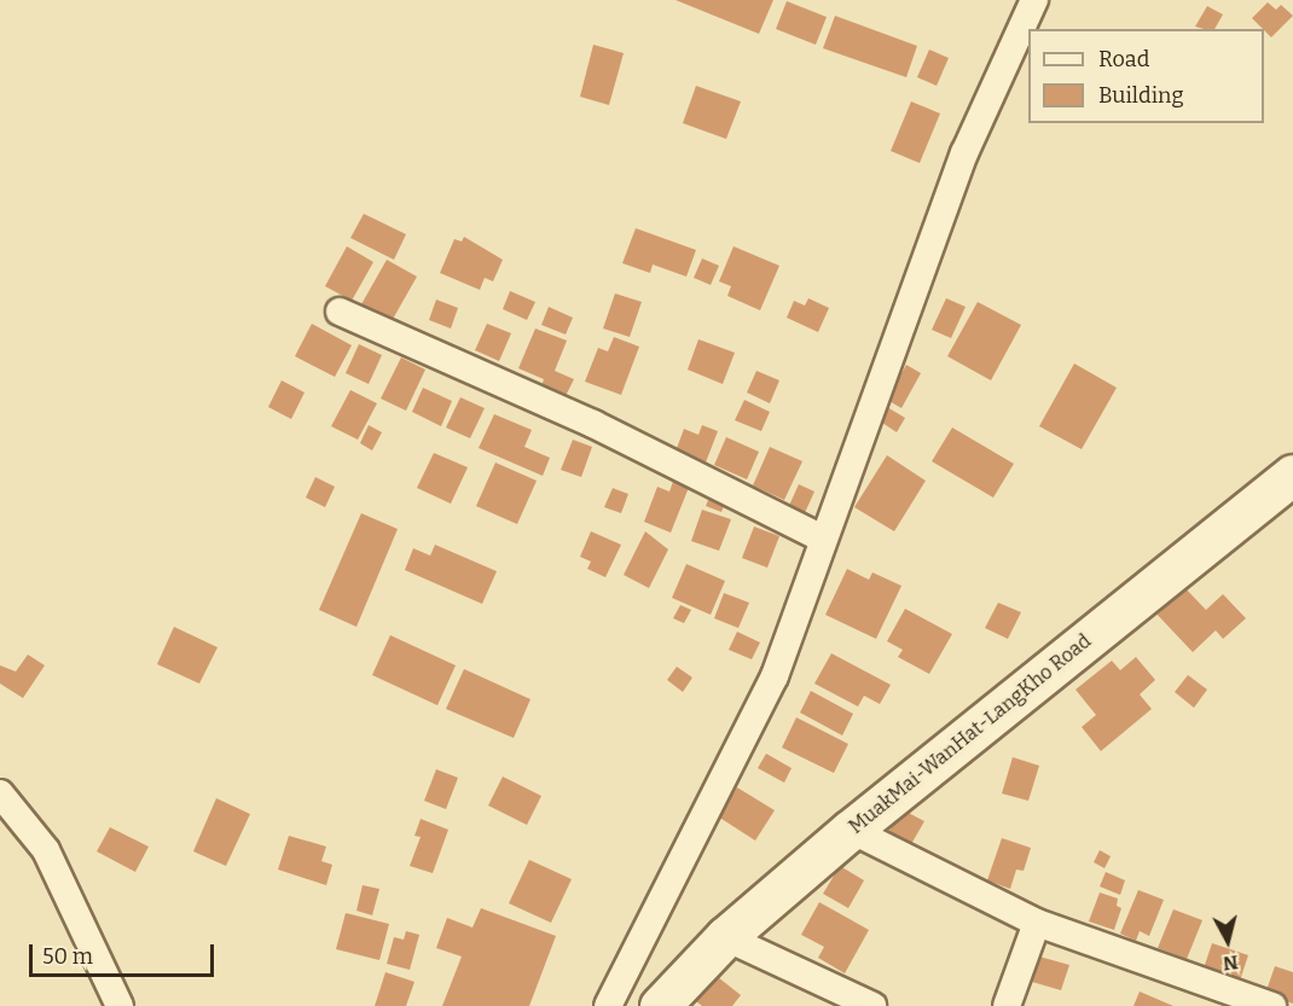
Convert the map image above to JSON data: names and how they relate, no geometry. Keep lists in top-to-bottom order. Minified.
{"streets":{"main road":["MuakMai-WanHat-LangKho Road"]},"legend":["Road","Building"],"scale_bar":"50 m","north":"bottom"}
